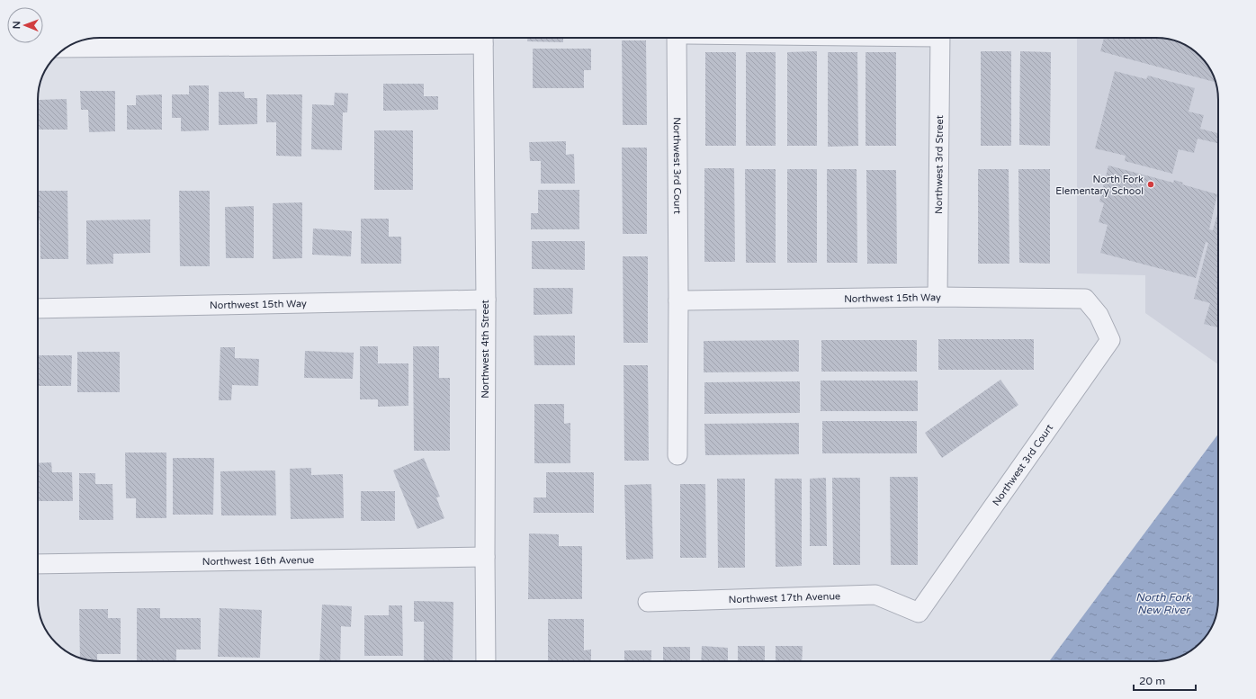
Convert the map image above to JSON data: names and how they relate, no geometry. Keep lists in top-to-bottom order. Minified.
{"streets":{"street":["Northwest 3rd Street","Northwest 3rd Court","Northwest 15th Way","Northwest 4th Street","Northwest 16th Avenue","Northwest 17th Avenue"]},"crossings":[["Northwest 3rd Street","Northwest 15th Way"],["Northwest 3rd Court","Northwest 15th Way"],["Northwest 3rd Court","Northwest 17th Avenue"],["Northwest 15th Way","Northwest 4th Street"],["Northwest 4th Street","Northwest 16th Avenue"]],"water":["North Fork New River"],"places":["North Fork Elementary School"],"scale_bar":"20 m","north":"left"}
